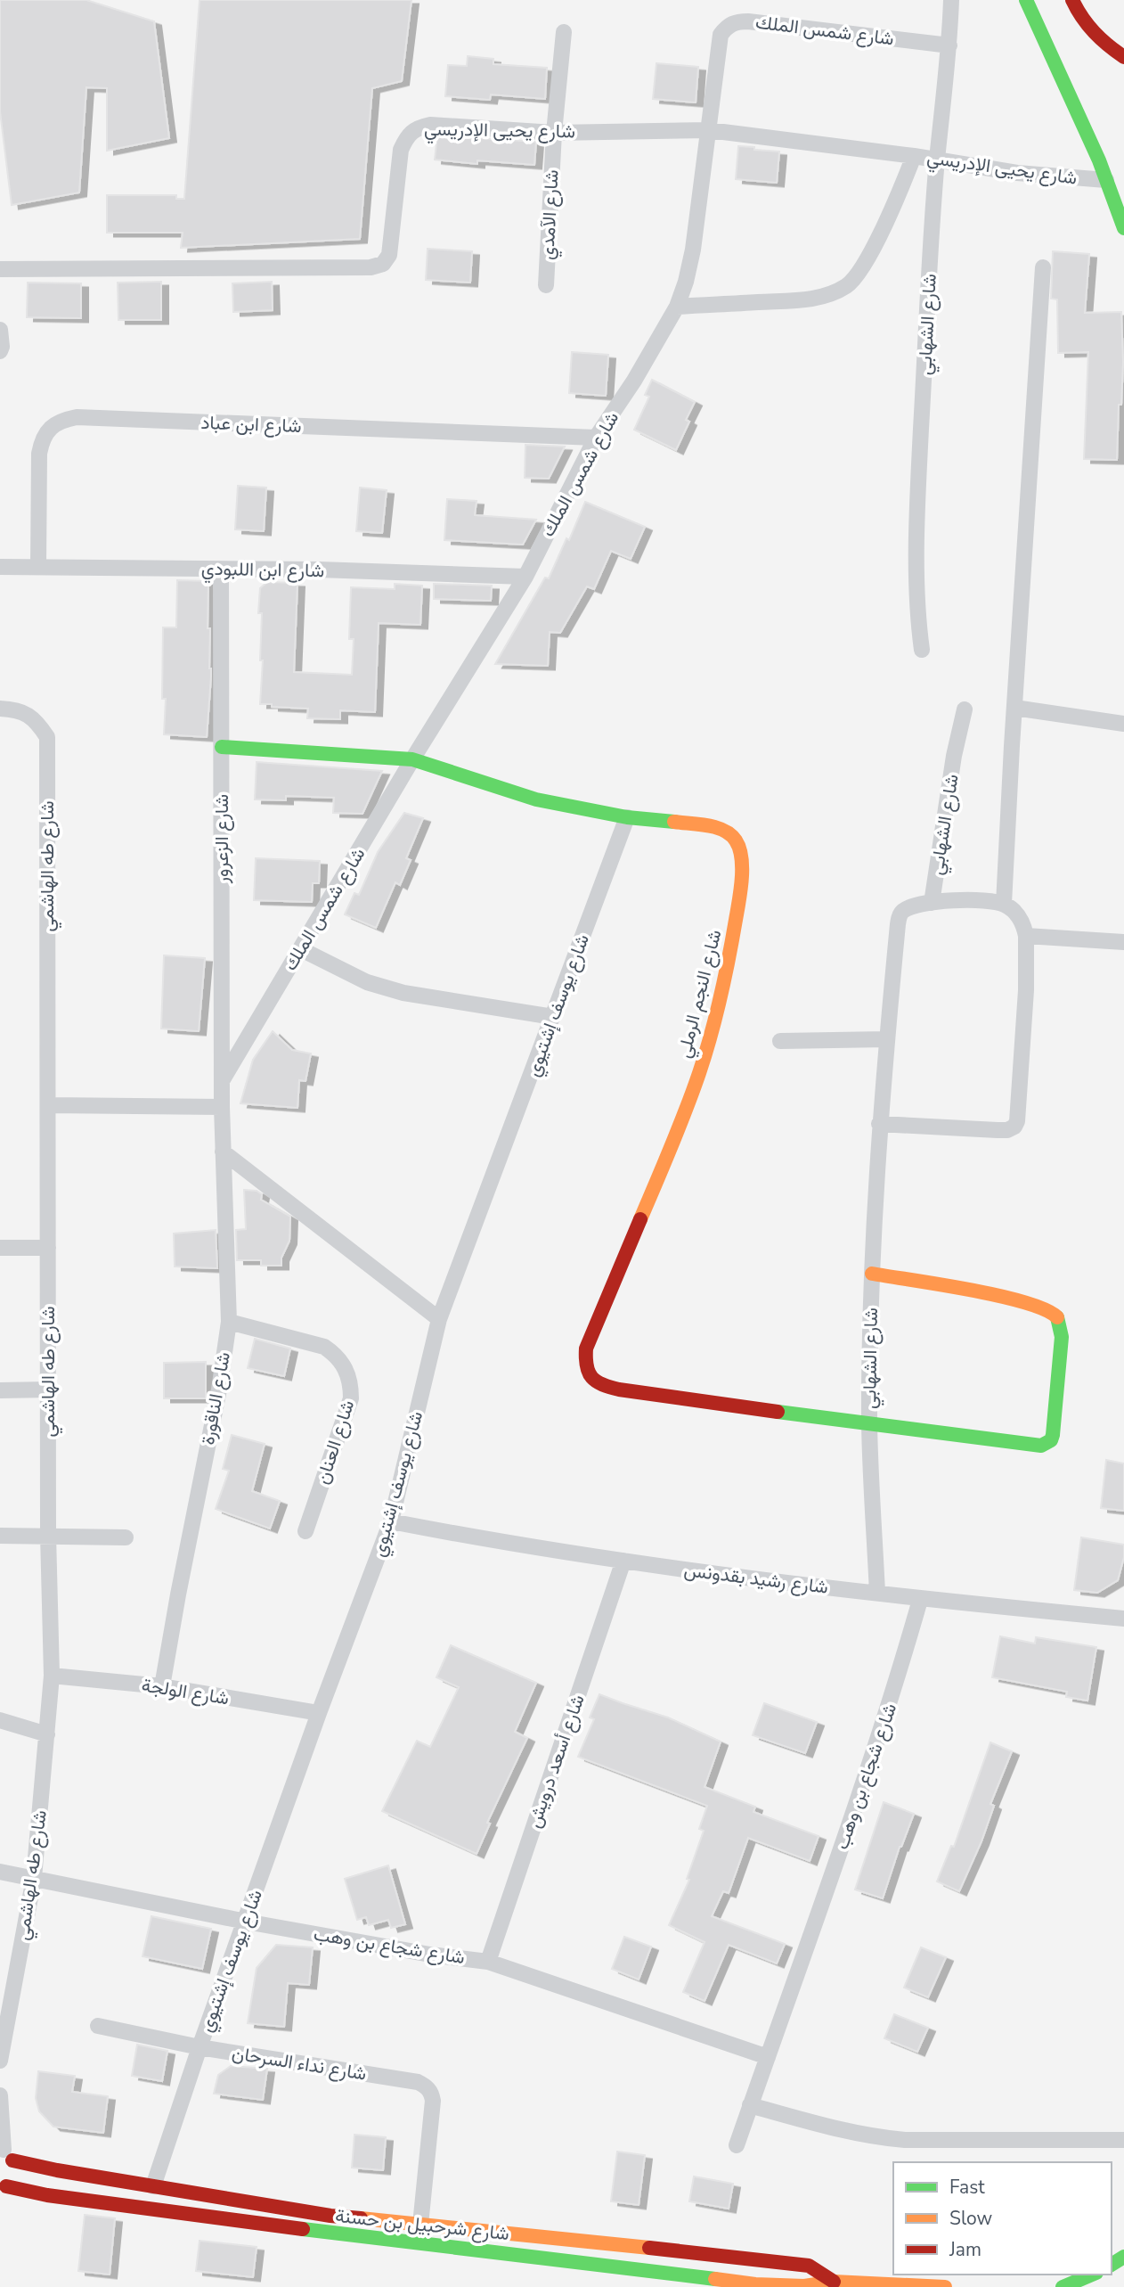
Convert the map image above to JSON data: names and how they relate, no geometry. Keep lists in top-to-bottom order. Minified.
{"streets":{"main road":["شارع النجم الرملي","شارع شرحبيل بن حسنة"],"street":["شارع شمس الملك","شارع يحيى الإدريسي","شارع الآمدي","شارع الشهابي","شارع ابن عباد","شارع ابن اللبودي","شارع الزعرور","شارع طه الهاشمي","شارع يوسف إشتيوي","شارع الناقورة","شارع العنان","شارع رشيد بقدونس","شارع الولجة","شارع أسعد درويش","شارع شجاع بن وهب","شارع نداء السرحان"]},"crossings":[["شارع شمس الملك","شارع يحيى الإدريسي"],["شارع شمس الملك","شارع الشهابي"],["شارع شمس الملك","شارع ابن عباد"],["شارع شمس الملك","شارع ابن اللبودي"],["شارع شمس الملك","شارع الزعرور"],["شارع شمس الملك","شارع النجم الرملي"],["شارع يحيى الإدريسي","شارع الآمدي"],["شارع يحيى الإدريسي","شارع الشهابي"],["شارع الشهابي","شارع النجم الرملي"],["شارع الشهابي","شارع رشيد بقدونس"],["شارع ابن عباد","شارع ابن اللبودي"],["شارع ابن اللبودي","شارع الزعرور"],["شارع الزعرور","شارع النجم الرملي"],["شارع الزعرور","شارع الناقورة"],["شارع طه الهاشمي","شارع الولجة"],["شارع طه الهاشمي","شارع شجاع بن وهب"],["شارع النجم الرملي","شارع يوسف إشتيوي"],["شارع يوسف إشتيوي","شارع رشيد بقدونس"],["شارع يوسف إشتيوي","شارع الولجة"],["شارع يوسف إشتيوي","شارع شجاع بن وهب"],["شارع يوسف إشتيوي","شارع نداء السرحان"],["شارع يوسف إشتيوي","شارع شرحبيل بن حسنة"],["شارع الناقورة","شارع العنان"],["شارع الناقورة","شارع الولجة"],["شارع رشيد بقدونس","شارع أسعد درويش"],["شارع رشيد بقدونس","شارع شجاع بن وهب"],["شارع أسعد درويش","شارع شجاع بن وهب"],["شارع نداء السرحان","شارع شرحبيل بن حسنة"]],"legend":["Fast","Slow","Jam"]}
